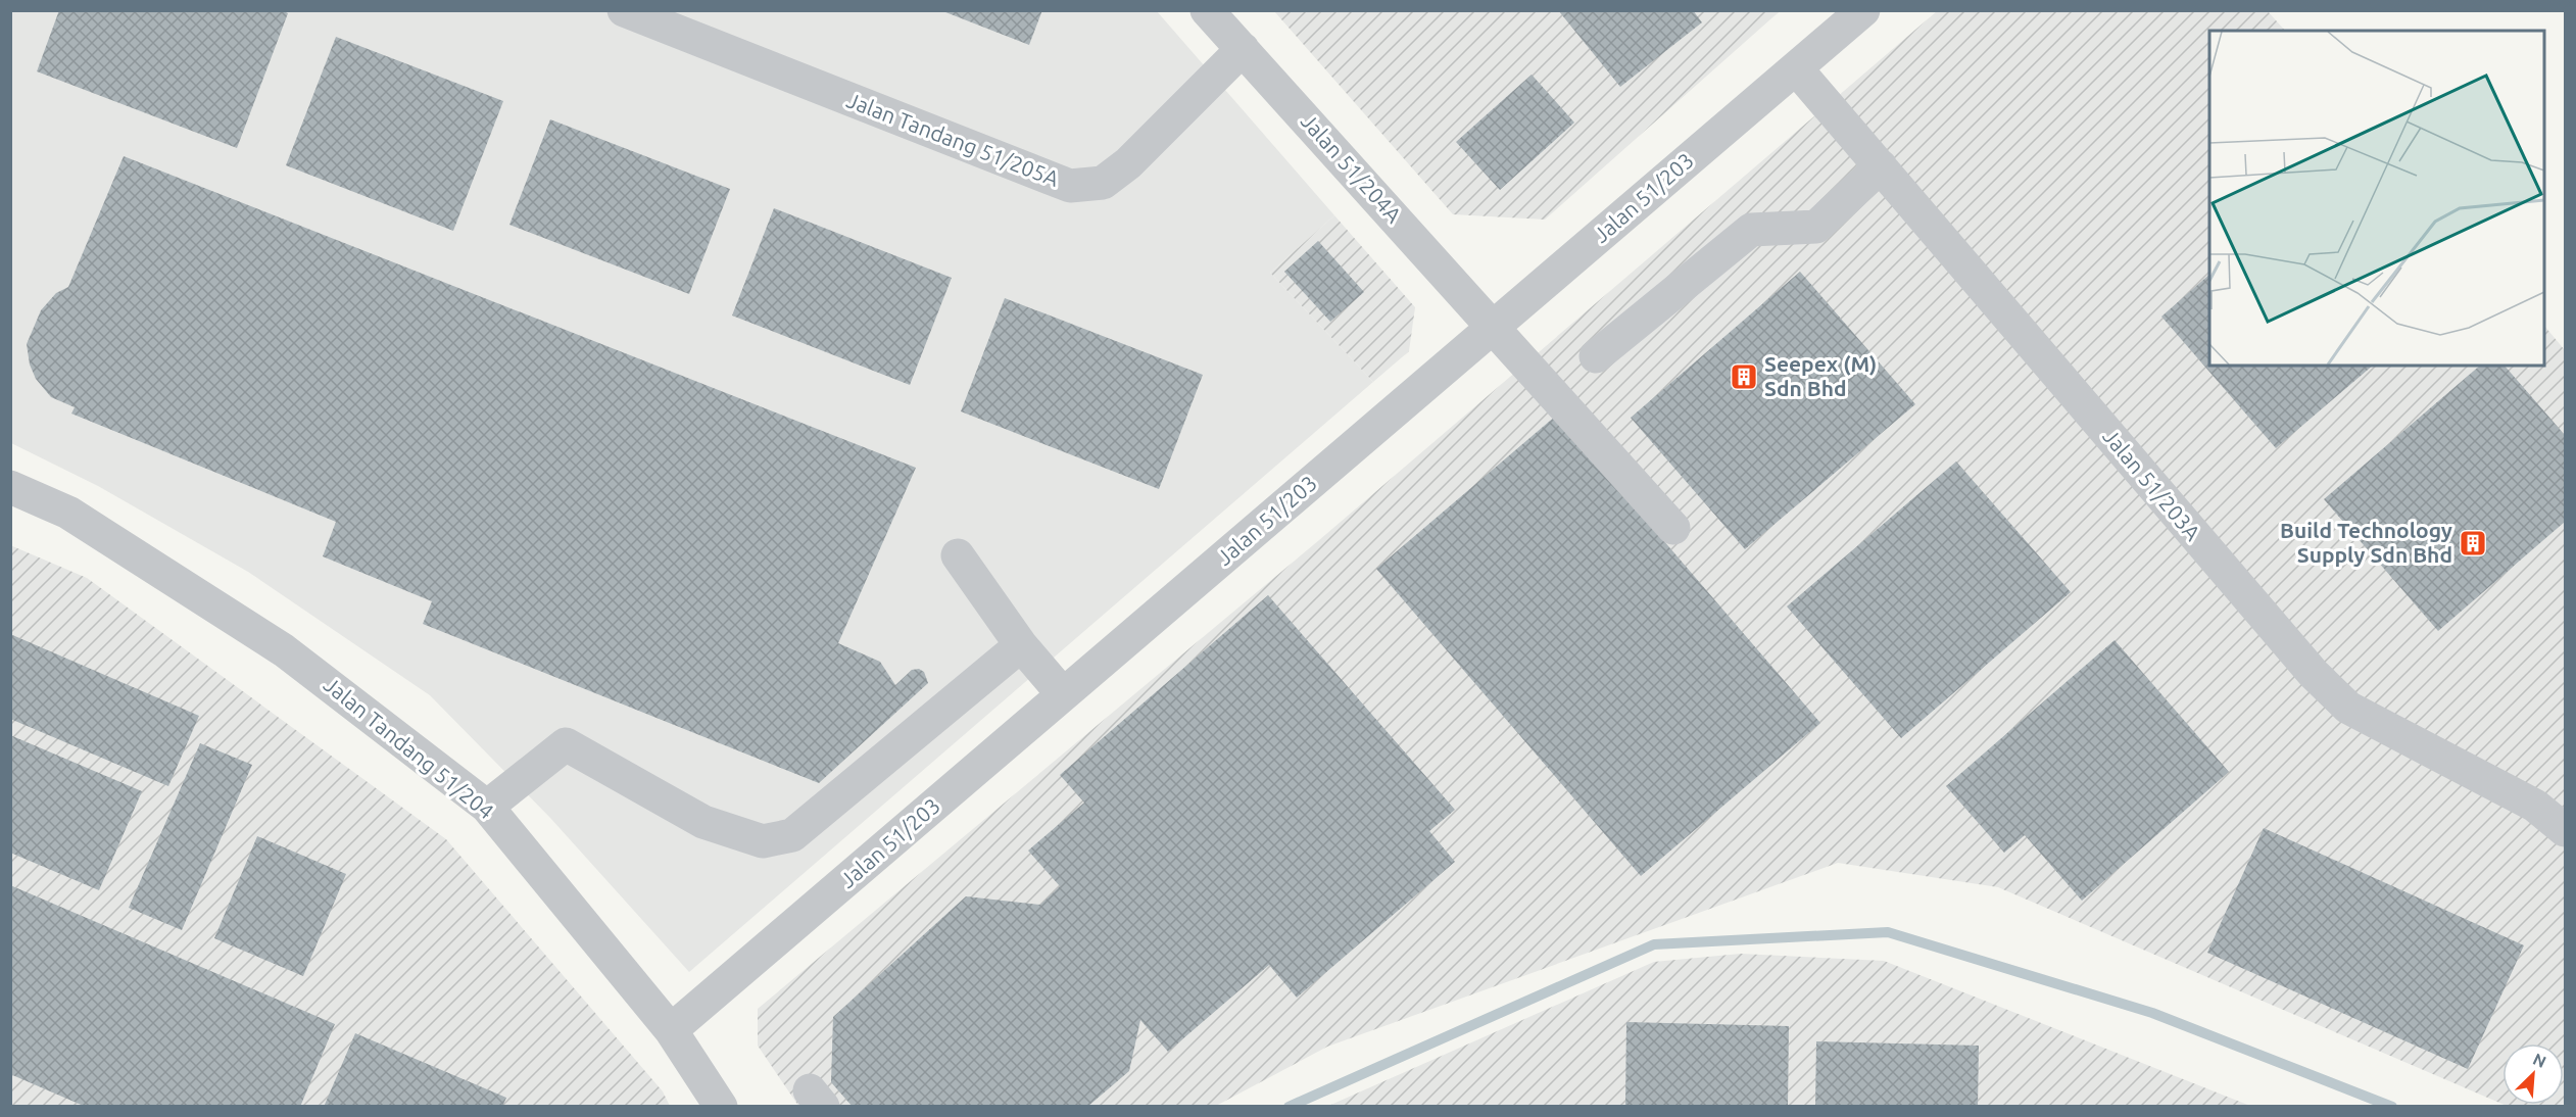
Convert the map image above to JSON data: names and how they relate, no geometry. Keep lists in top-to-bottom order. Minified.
{"streets":{"street":["Jalan Tandang 51/205A","Jalan 51/204A","Jalan 51/203","Jalan 51/203A","Jalan Tandang 51/204"]},"crossings":[["Jalan Tandang 51/205A","Jalan 51/204A"],["Jalan 51/204A","Jalan 51/203"],["Jalan 51/203","Jalan 51/203A"],["Jalan 51/203","Jalan Tandang 51/204"]],"places":{"building":["Seepex (M) Sdn Bhd","Build Technology Supply Sdn Bhd"]},"north":"top right"}
